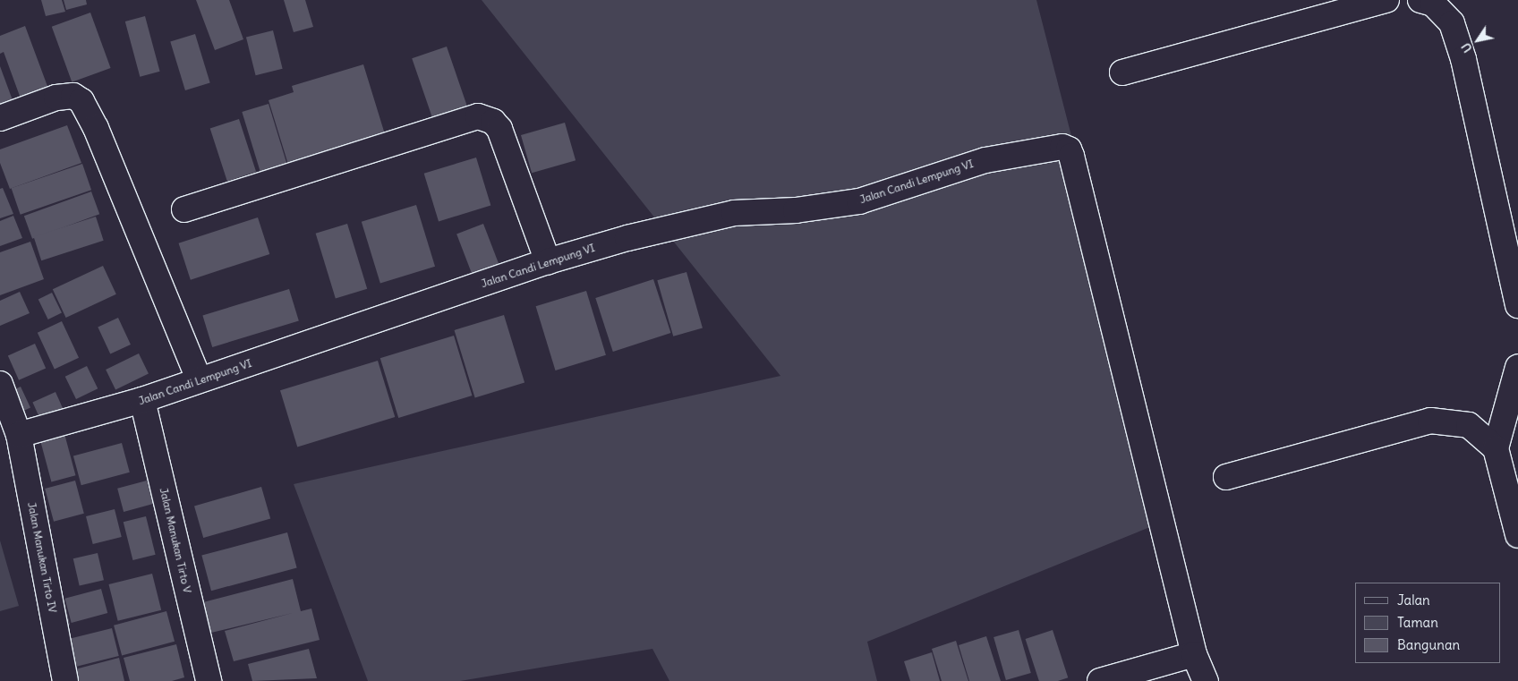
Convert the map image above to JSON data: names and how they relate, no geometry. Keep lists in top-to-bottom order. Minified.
{"streets":{"street":["Jalan Candi Lempung VI","Jalan Manukan Tirto V","Jalan Manukan Tirto IV"]},"crossings":[["Jalan Candi Lempung VI","Jalan Manukan Tirto V"],["Jalan Candi Lempung VI","Jalan Manukan Tirto IV"]],"legend":["Jalan","Taman","Bangunan"],"north":"bottom left"}
